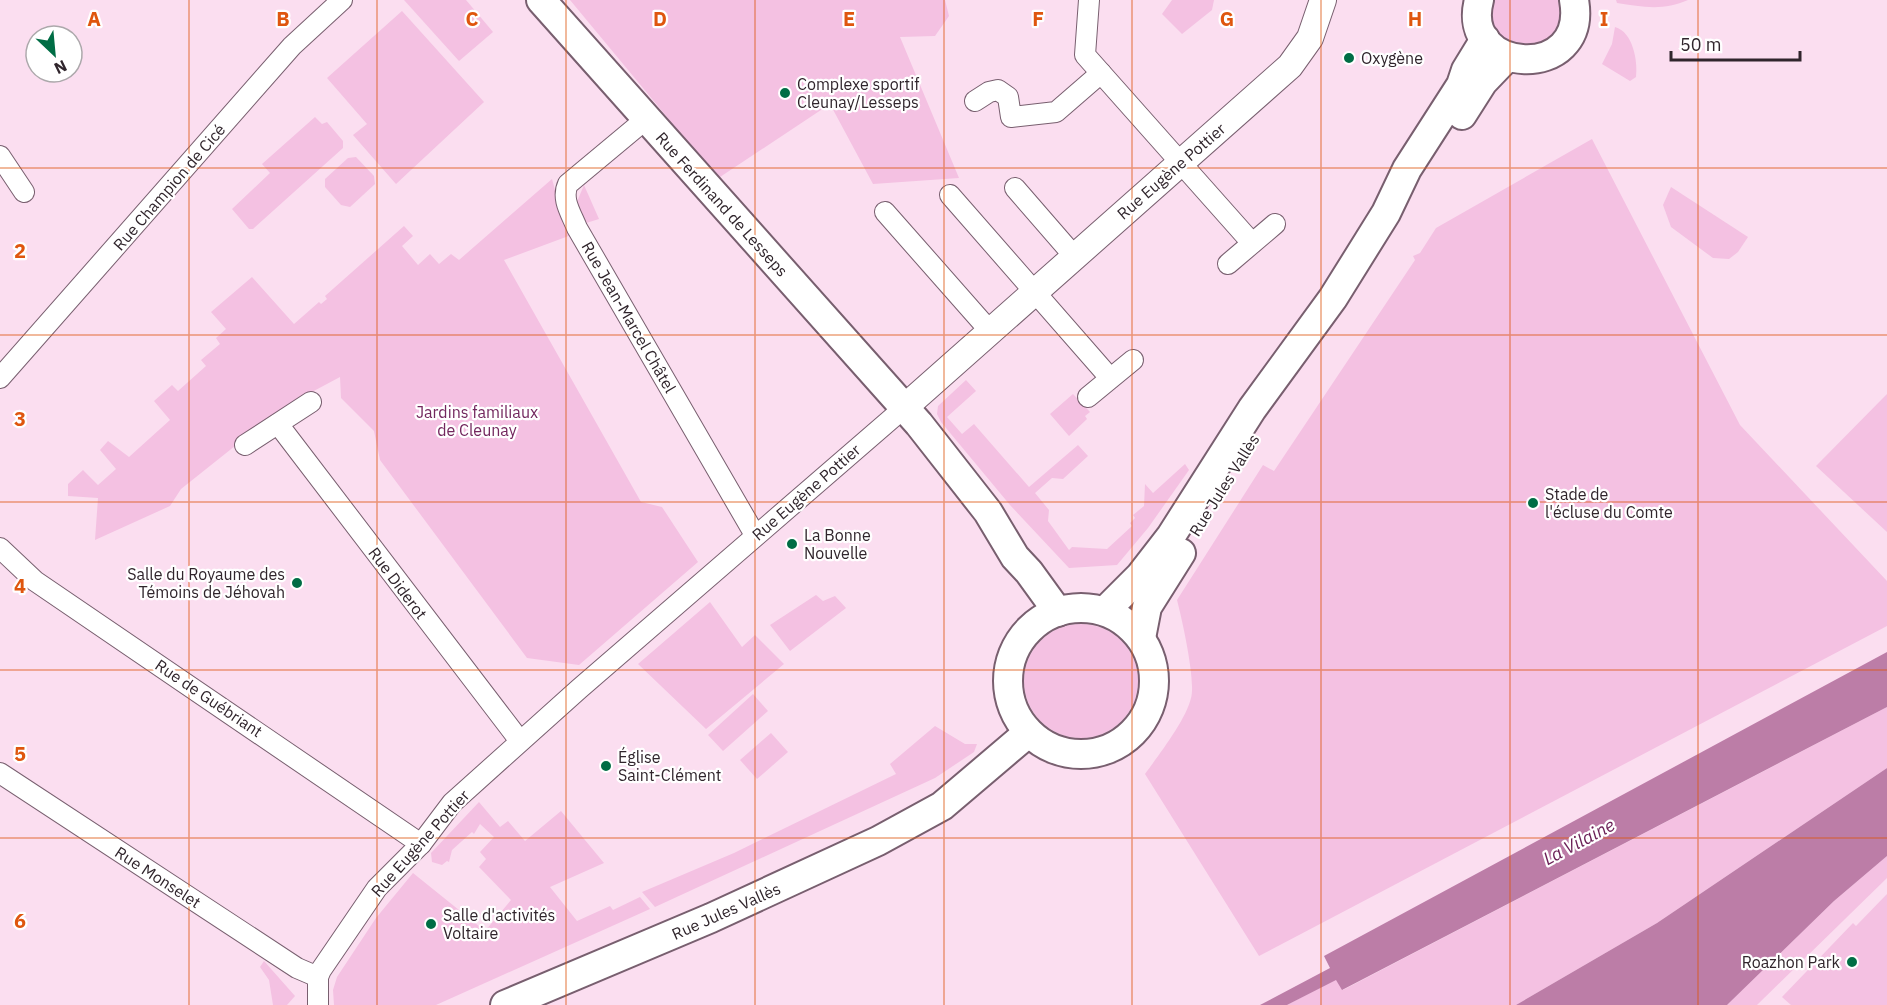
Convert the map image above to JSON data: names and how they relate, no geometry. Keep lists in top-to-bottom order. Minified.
{"streets":{"main road":["Rue Ferdinand de Lesseps","Rue Jules Vallès"],"street":["Rue Eugène Pottier","Rue Champion de Cicé","Rue Jean-Marcel Châtel","Rue Diderot","Rue de Guébriant","Rue Monselet"]},"crossings":[["Rue Eugène Pottier","Rue Ferdinand de Lesseps"],["Rue Eugène Pottier","Rue Jean-Marcel Châtel"],["Rue Eugène Pottier","Rue Diderot"],["Rue Eugène Pottier","Rue de Guébriant"],["Rue Eugène Pottier","Rue Monselet"],["Rue Ferdinand de Lesseps","Rue Jean-Marcel Châtel"],["Rue Ferdinand de Lesseps","Rue Jules Vallès"]],"water":["La Vilaine"],"parks":["Jardins familiaux de Cleunay"],"places":["Oxygène","Complexe sportif Cleunay/Lesseps","Stade de l'écluse du Comte","La Bonne Nouvelle","Salle du Royaume des Témoins de Jéhovah","Église Saint-Clément","Salle d'activités Voltaire","Roazhon Park"],"scale_bar":"50 m","north":"bottom right","grid":{"columns":["A","B","C","D","E","F","G","H","I"],"rows":["2","3","4","5","6"]}}
